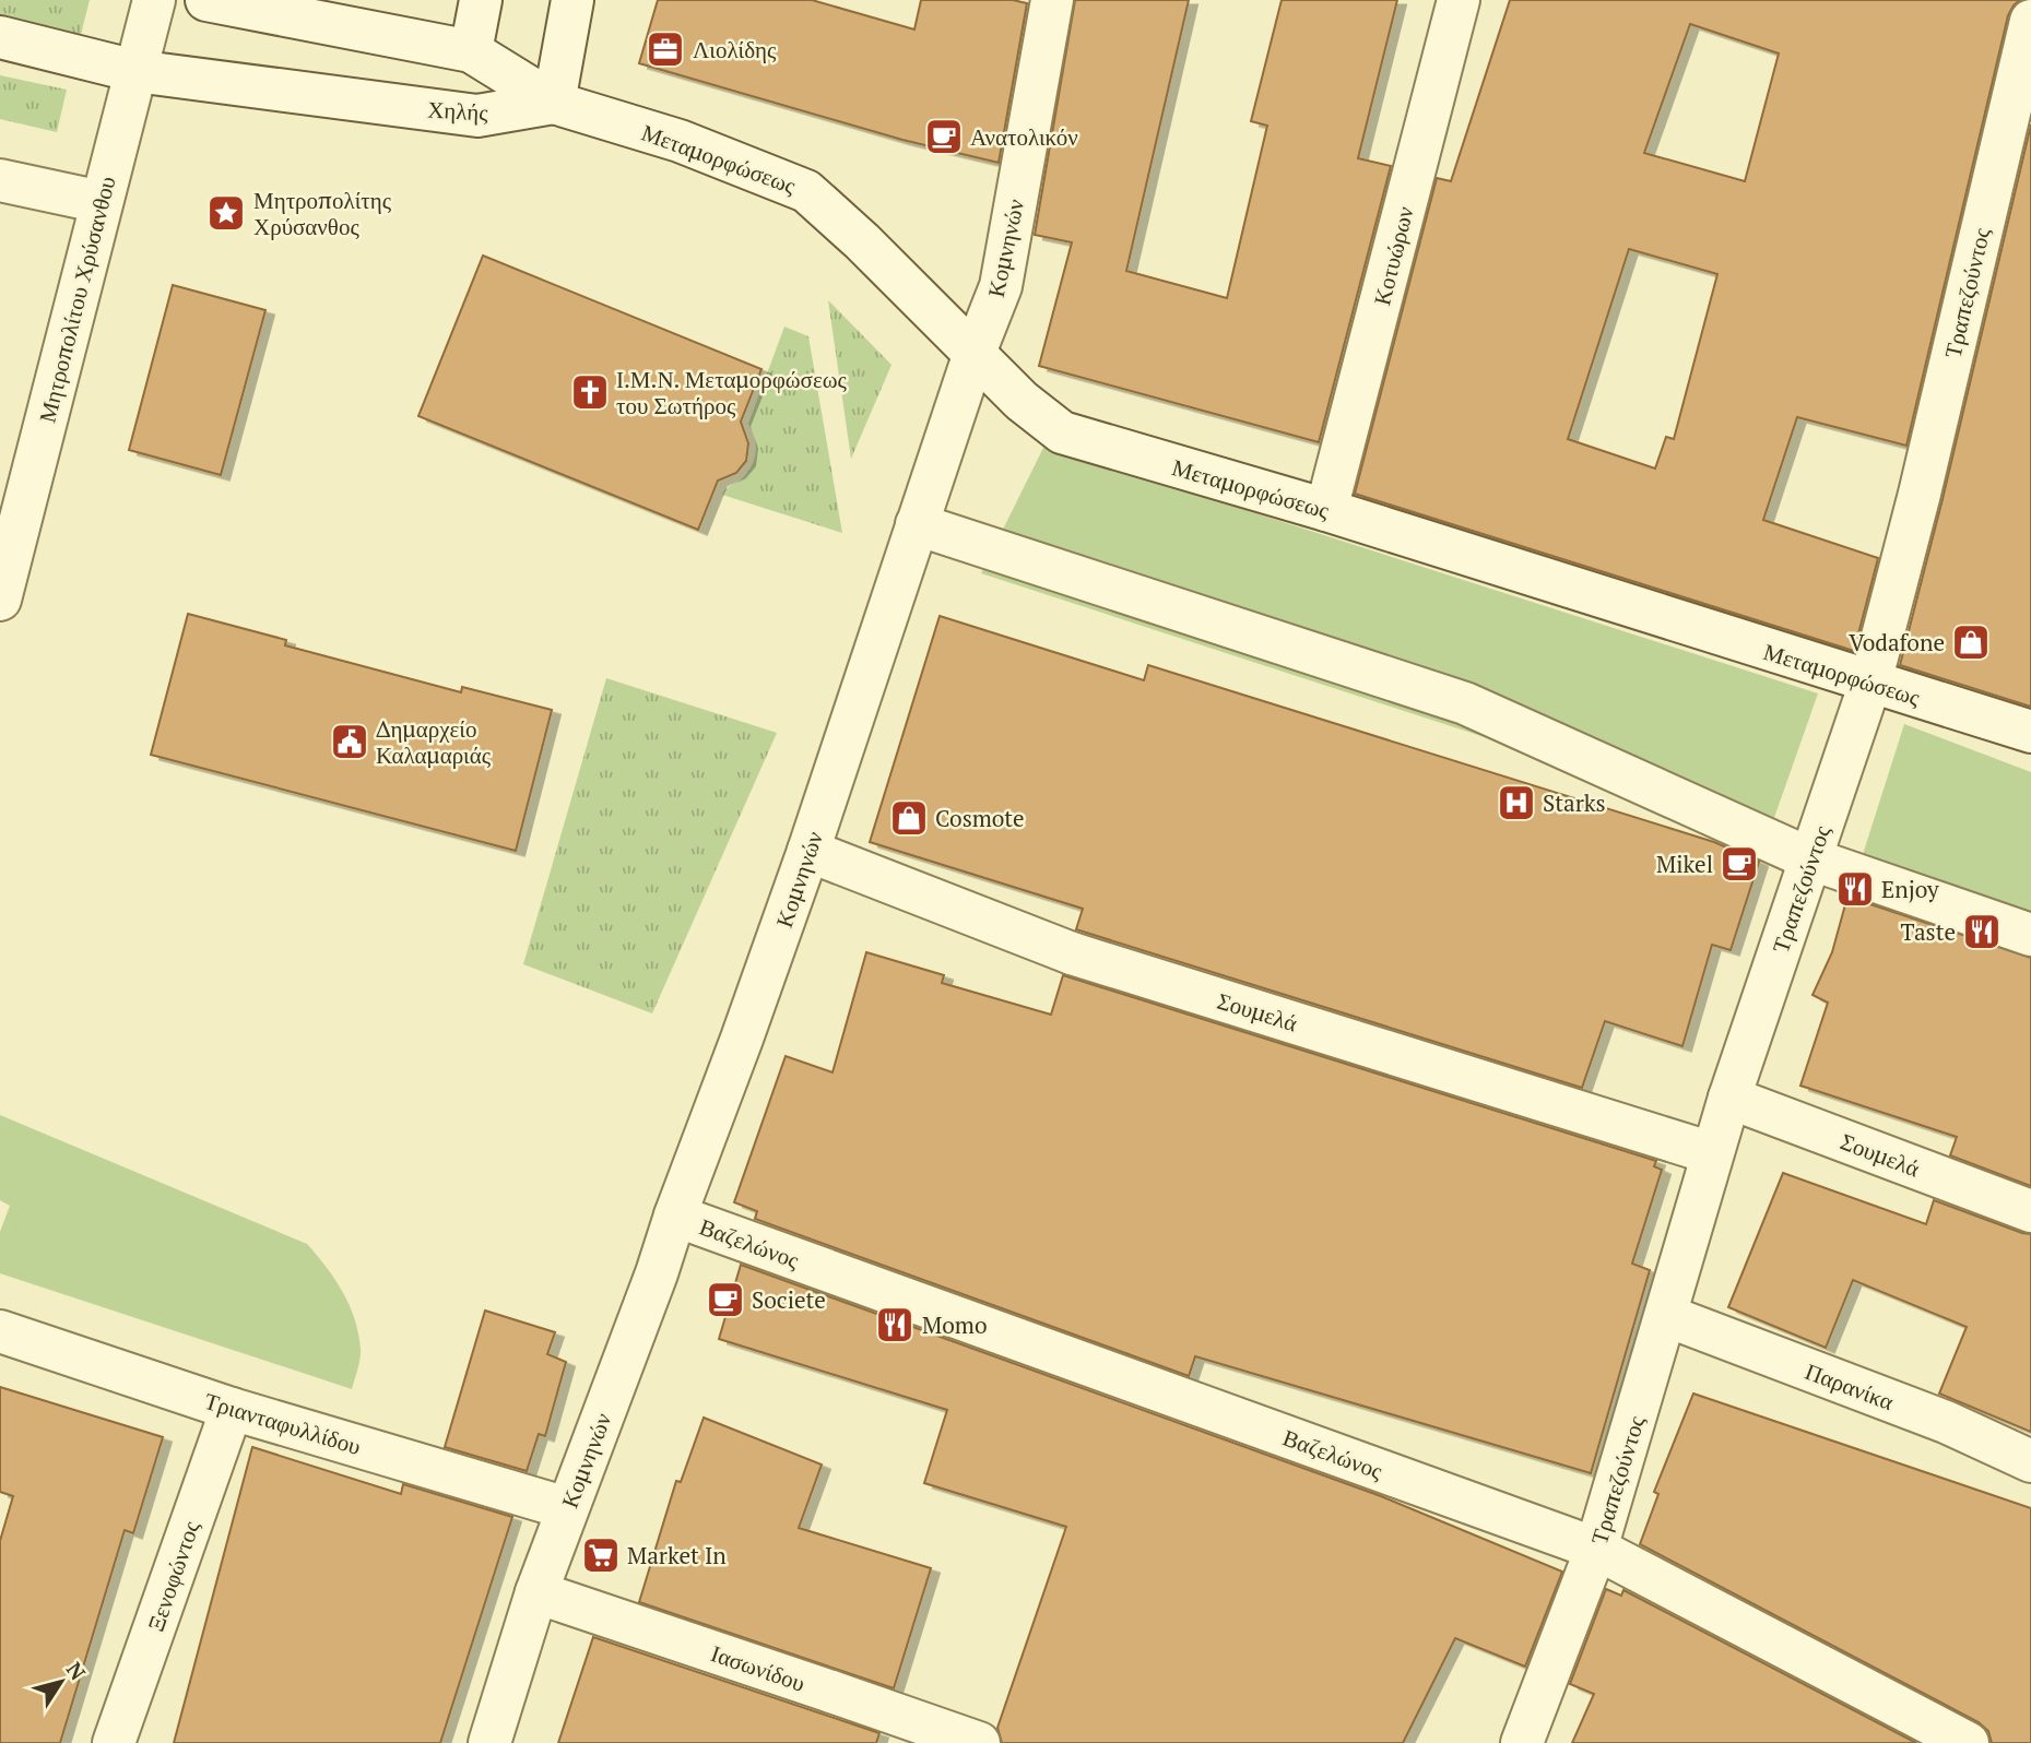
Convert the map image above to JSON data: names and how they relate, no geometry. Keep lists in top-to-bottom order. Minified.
{"streets":{"street":["Χηλής","Μεταμορφώσεως","Κομνηνών","Κοτυώρων","Τραπεζούντος","Μητροπολίτου Χρύσανθου","Σουμελά","Βαζελώνος","Παρανίκα","Τριανταφυλλίδου","Ξενοφώντος","Ιασωνίδου"]},"crossings":[["Χηλής","Μεταμορφώσεως"],["Χηλής","Μητροπολίτου Χρύσανθου"],["Μεταμορφώσεως","Κομνηνών"],["Μεταμορφώσεως","Κοτυώρων"],["Μεταμορφώσεως","Τραπεζούντος"],["Κομνηνών","Σουμελά"],["Κομνηνών","Βαζελώνος"],["Κομνηνών","Τριανταφυλλίδου"],["Κομνηνών","Ιασωνίδου"],["Τραπεζούντος","Σουμελά"],["Τραπεζούντος","Βαζελώνος"],["Τραπεζούντος","Παρανίκα"],["Τριανταφυλλίδου","Ξενοφώντος"]],"places":{"office":["Λιολίδης"],"cafe":["Ανατολικόν","Mikel","Societe"],"place":["Μητροπολίτης Χρύσανθος"],"church":["Ι.Μ.Ν. Μεταμορφώσεως του Σωτήρος"],"shop":["Vodafone","Cosmote"],"public building":["Δημαρχείο Καλαμαριάς"],"hospital":["Starks"],"restaurant":["Enjoy","Taste","Momo"],"supermarket":["Market In"]},"north":"top right"}
